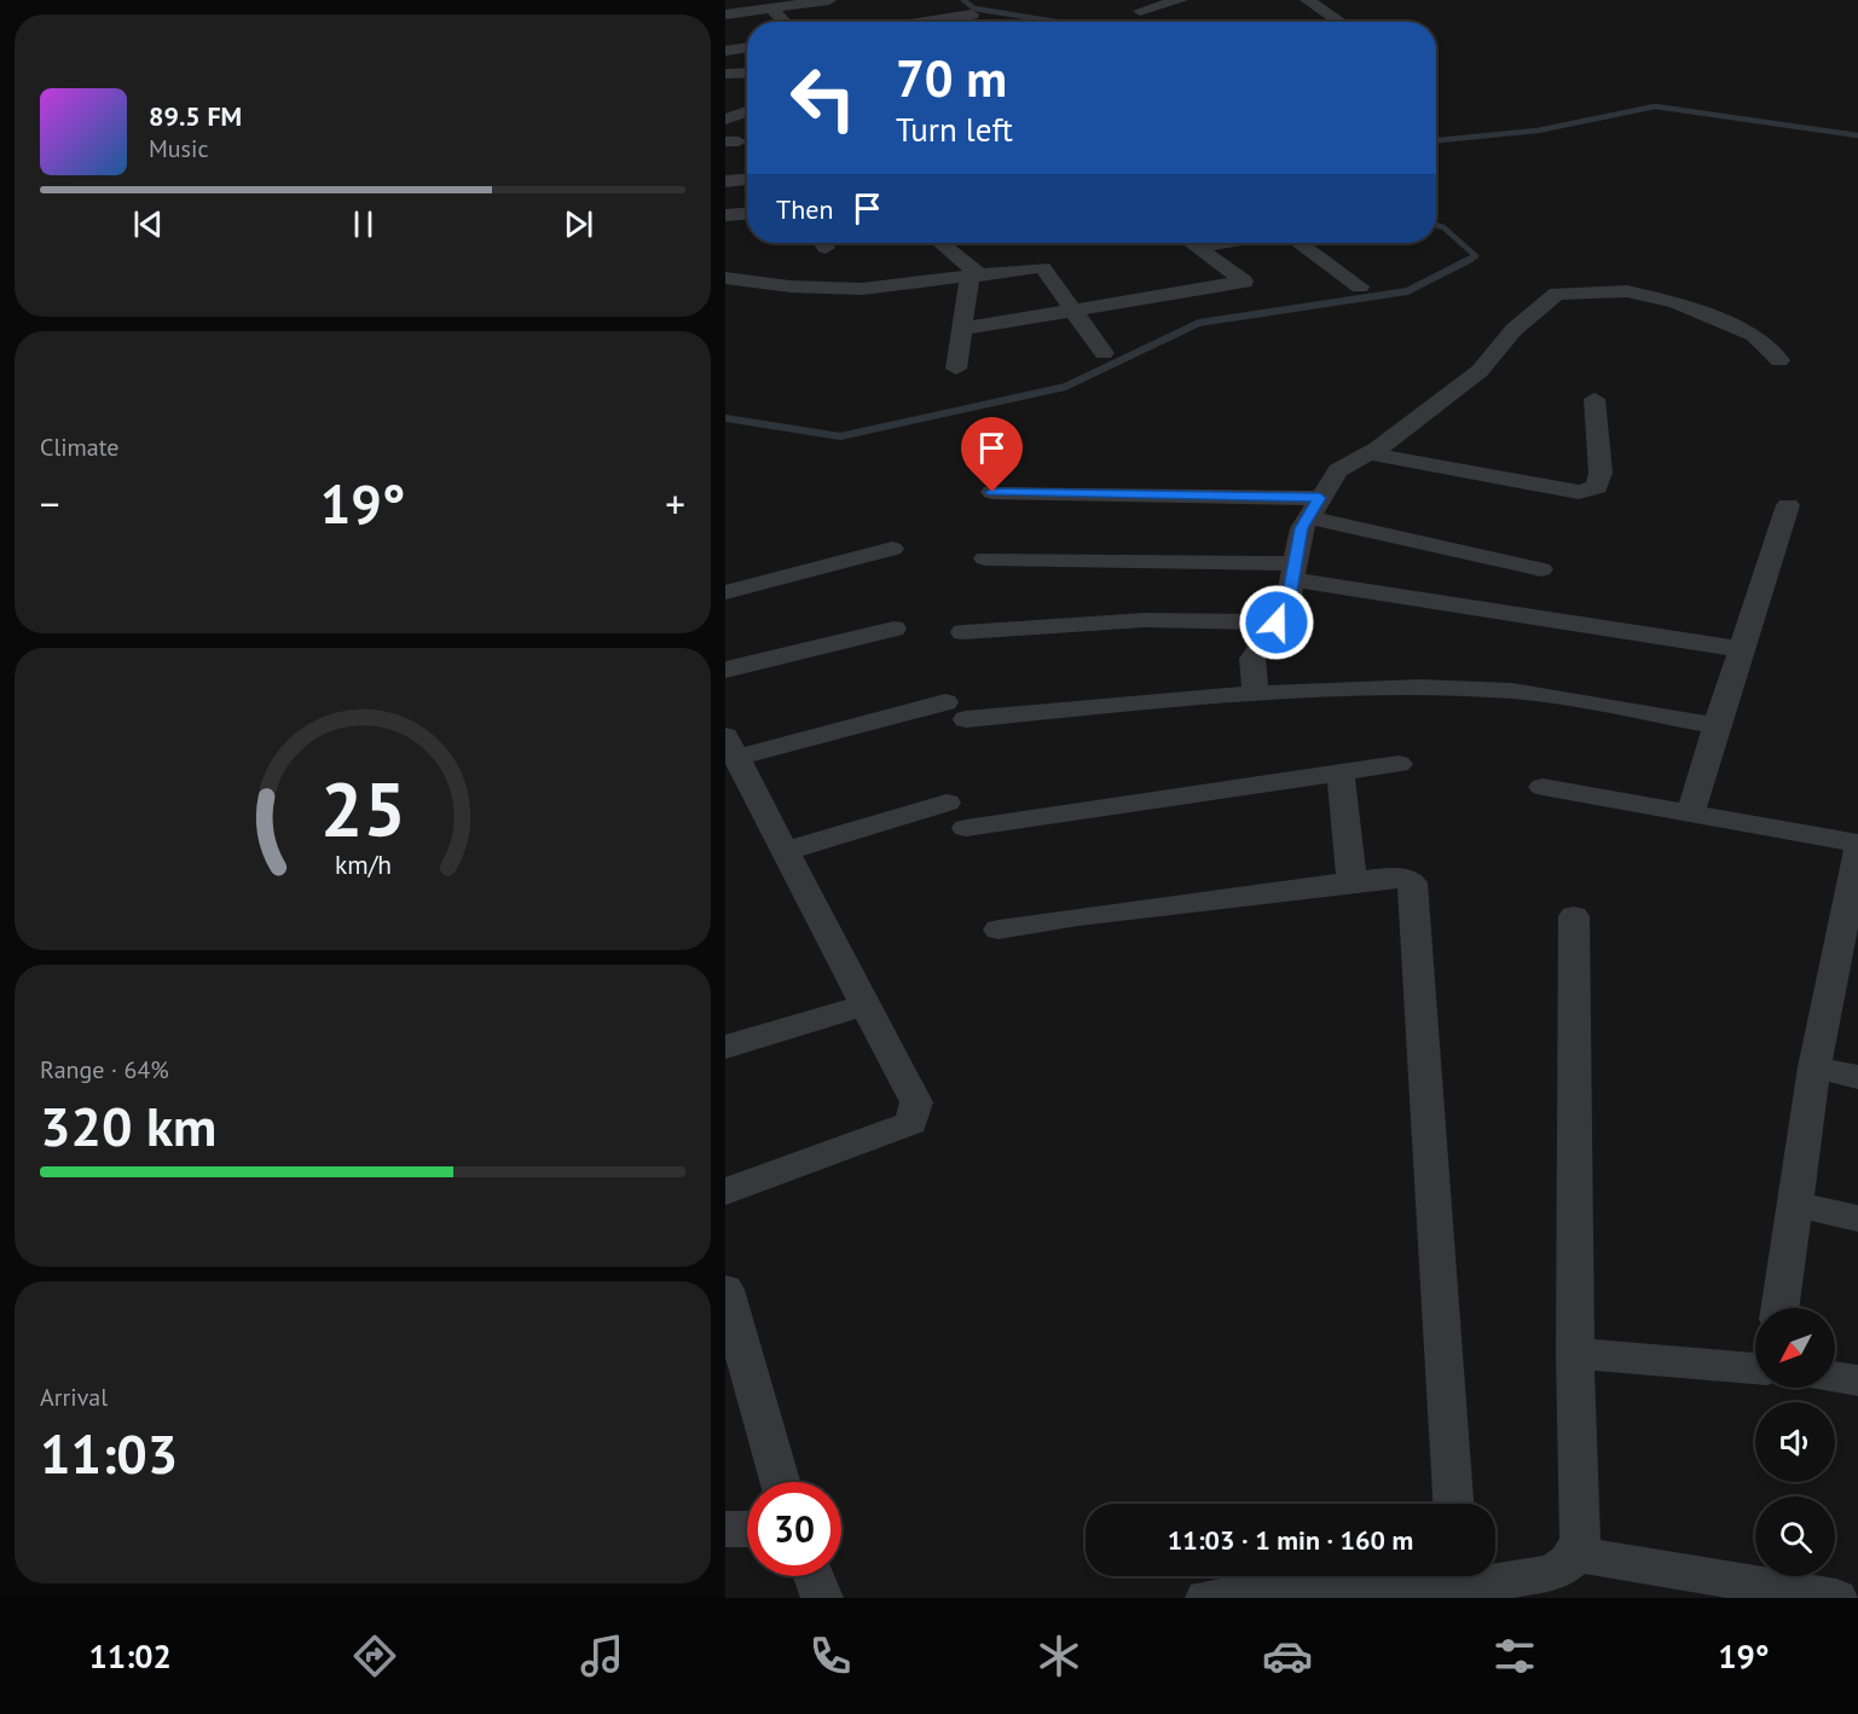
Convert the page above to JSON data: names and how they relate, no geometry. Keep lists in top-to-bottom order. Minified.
{"north":"bottom left","page":{"turn":["70 m","Turn left"],"song":["89.5 FM","Music"],"then":"Then","tile":["Climate",["Range · 64%","320 km"],["Arrival","11:03"]],"heat":["−","19°","+"],"limit":"30","trip":"11:03 · 1 min · 160 m","tabs":["11:02","19°"],"gauge":["25","km/h"]}}
